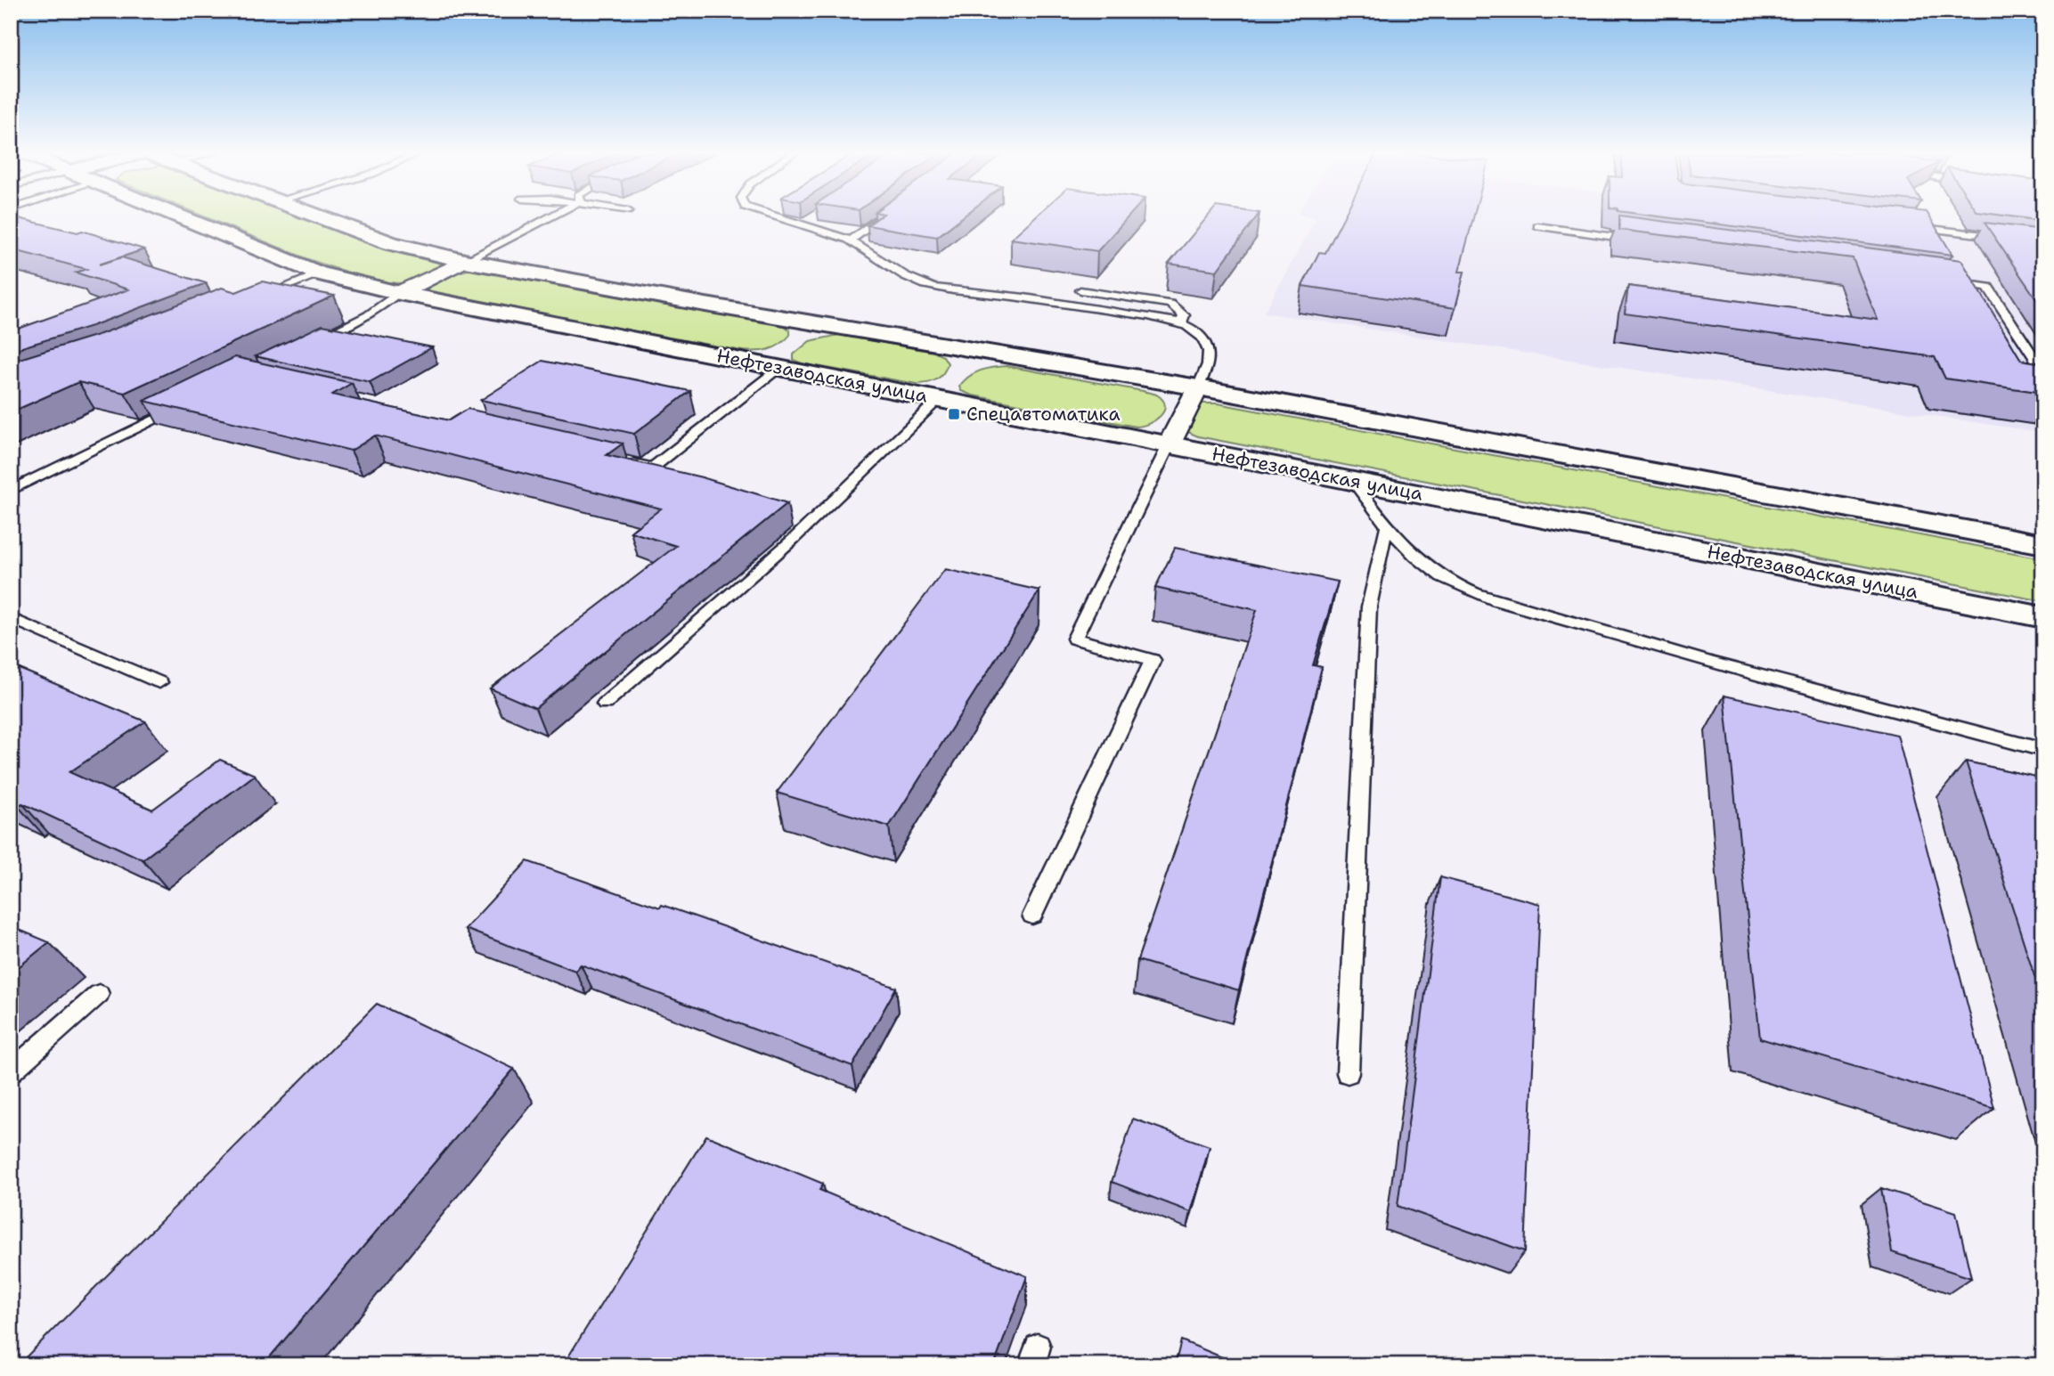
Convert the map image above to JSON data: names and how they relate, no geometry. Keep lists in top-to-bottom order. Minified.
{"streets":{"main road":["Нефтезаводская улица"]},"places":{"transit":["Спецавтоматика"]}}
